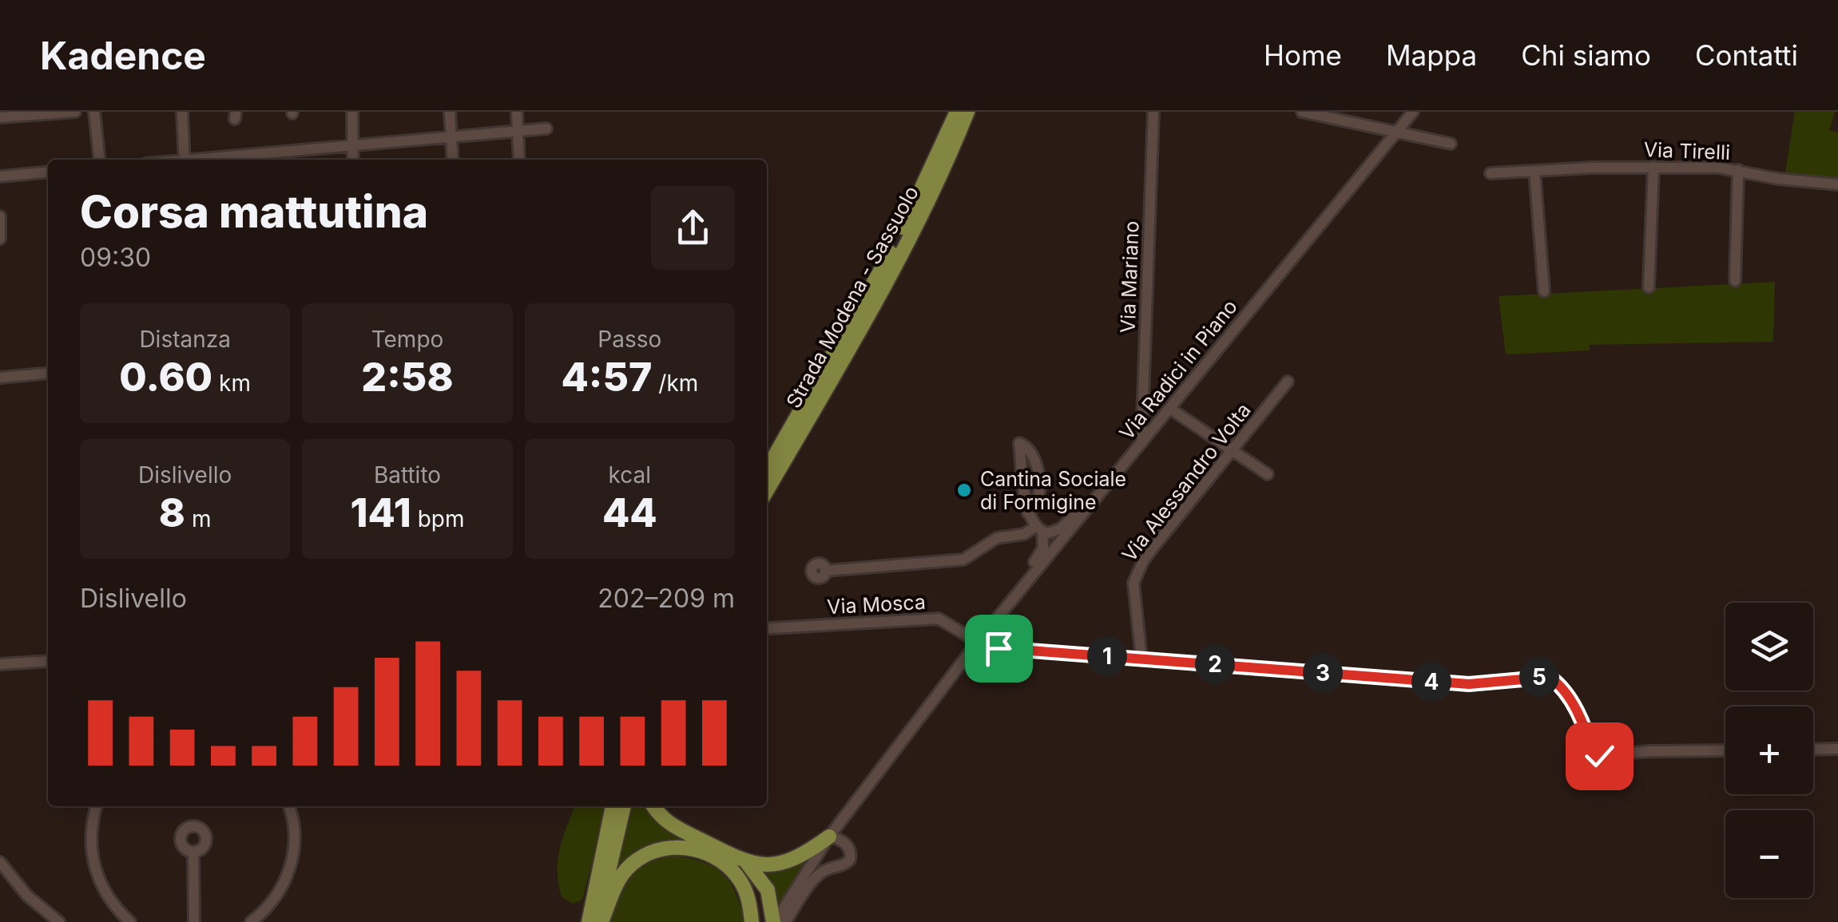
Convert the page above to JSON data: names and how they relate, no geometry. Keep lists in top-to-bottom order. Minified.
{"streets":{"highway":["Strada Modena - Sassuolo"],"street":["Via Tirelli","Via Mariano","Via Radici in Piano","Via Alessandro Volta","Via Mosca"]},"crossings":[["Via Mariano","Via Radici in Piano"],["Via Radici in Piano","Via Mosca"],["Via Alessandro Volta","Via Mosca"]],"places":["Cantina Sociale di Formigine"],"page":{"header":"Kadence","nav":["Home","Mappa","Chi siamo","Contatti"],"heading":["Corsa mattutina","09:30"],"stats":[["Distanza","0.60 km"],["Tempo","2:58"],["Passo","4:57 /km"],["Dislivello","8 m"],["Battito","141 bpm"],["kcal","44"]],"chart":["Dislivello","202–209 m"],"map_buttons":["+","−"],"pins":["1","2","3","5","4"]}}
